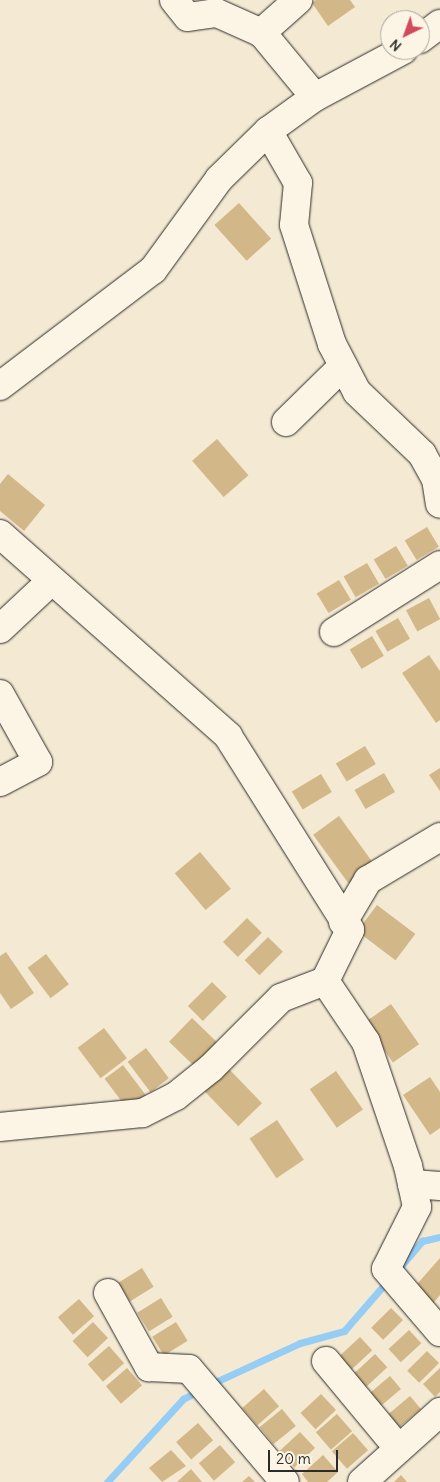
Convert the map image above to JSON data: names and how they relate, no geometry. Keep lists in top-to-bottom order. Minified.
{"scale_bar":"20 m","north":"bottom left"}
